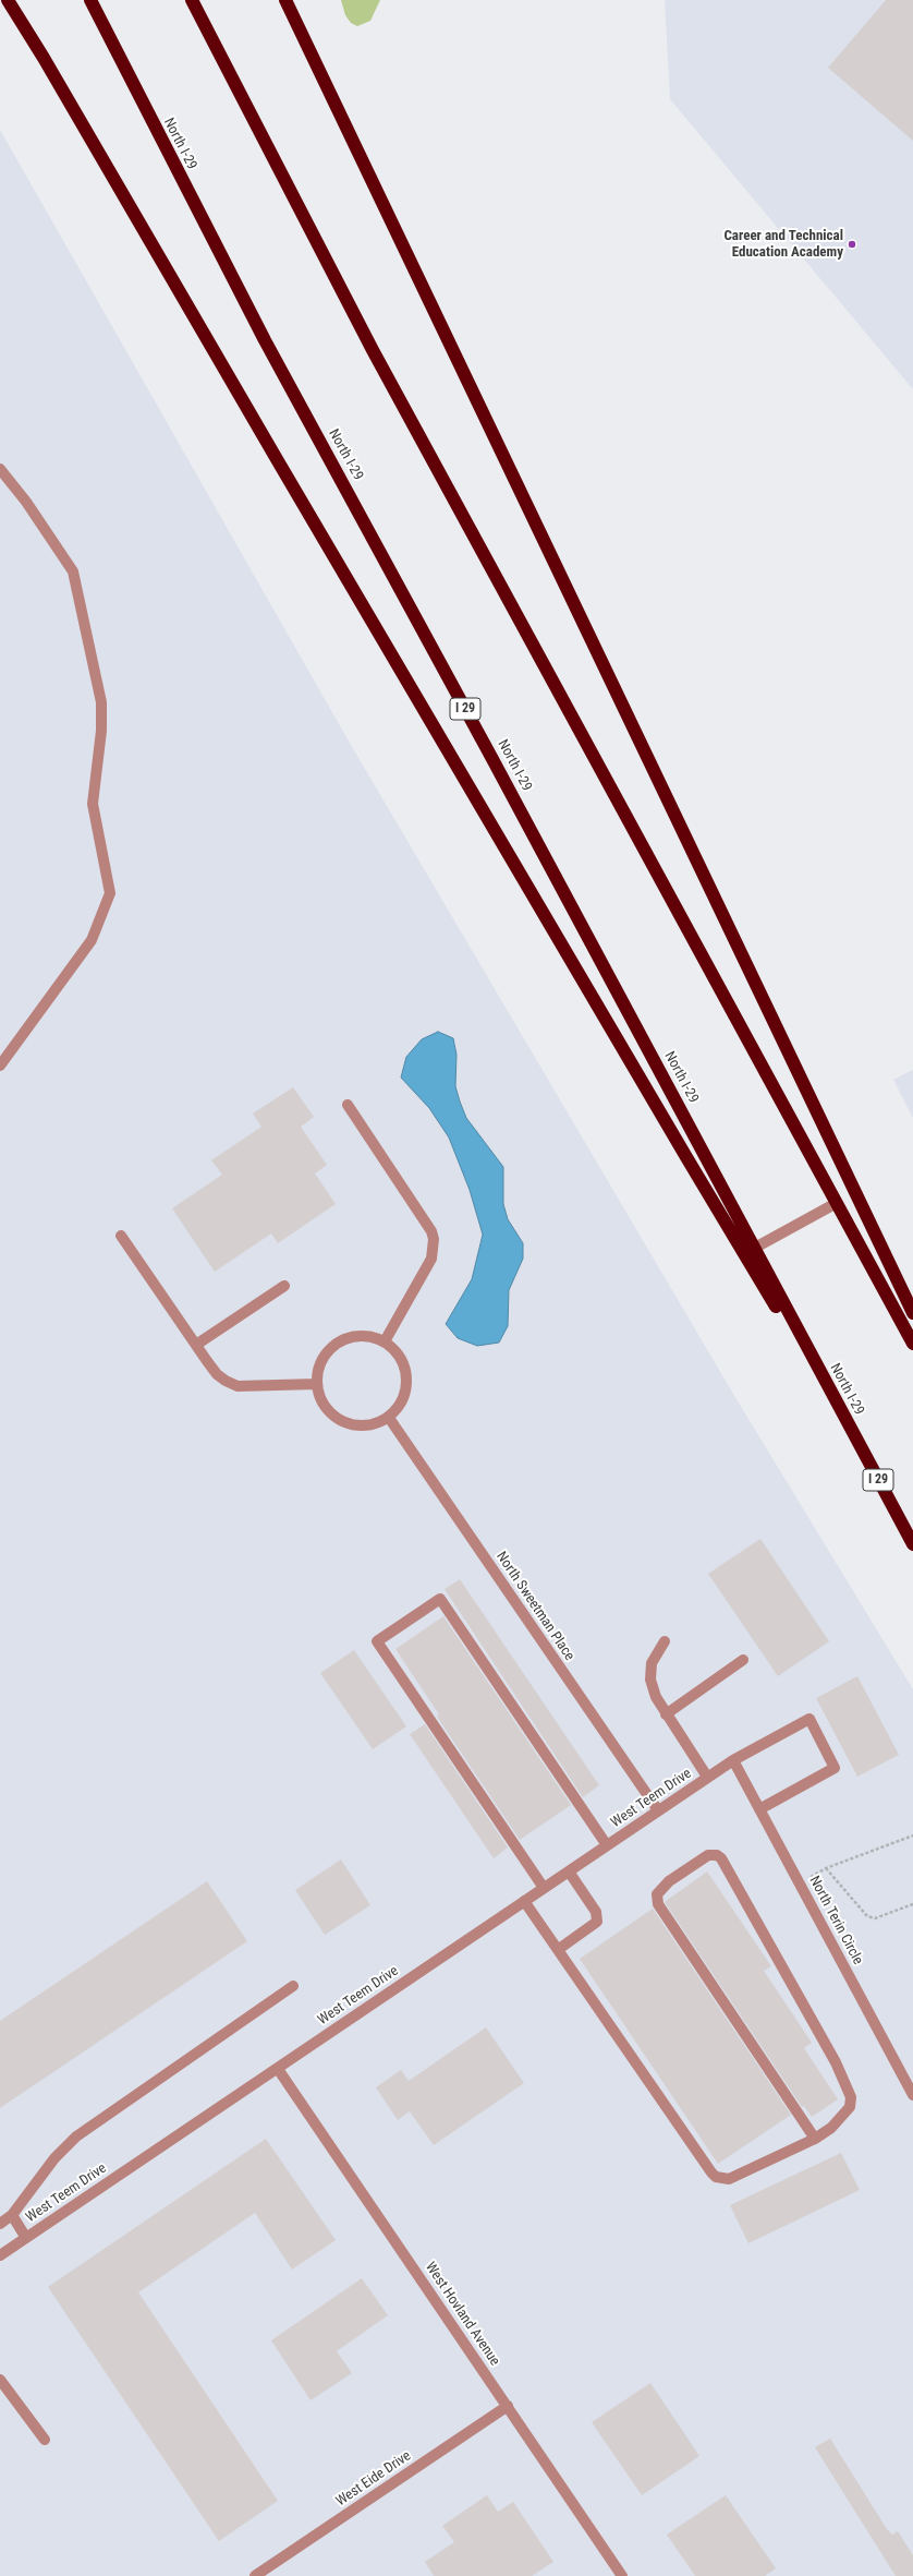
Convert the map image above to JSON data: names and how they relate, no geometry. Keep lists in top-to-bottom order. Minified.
{"streets":{"highway":["North I-29","I 29"],"street":["North Sweetman Place","West Teem Drive","North Terin Circle","West Hovland Avenue","West Eide Drive"]},"crossings":[["North Sweetman Place","West Teem Drive"],["West Teem Drive","North Terin Circle"],["West Teem Drive","West Hovland Avenue"],["West Hovland Avenue","West Eide Drive"]],"places":["Career and Technical Education Academy"]}
